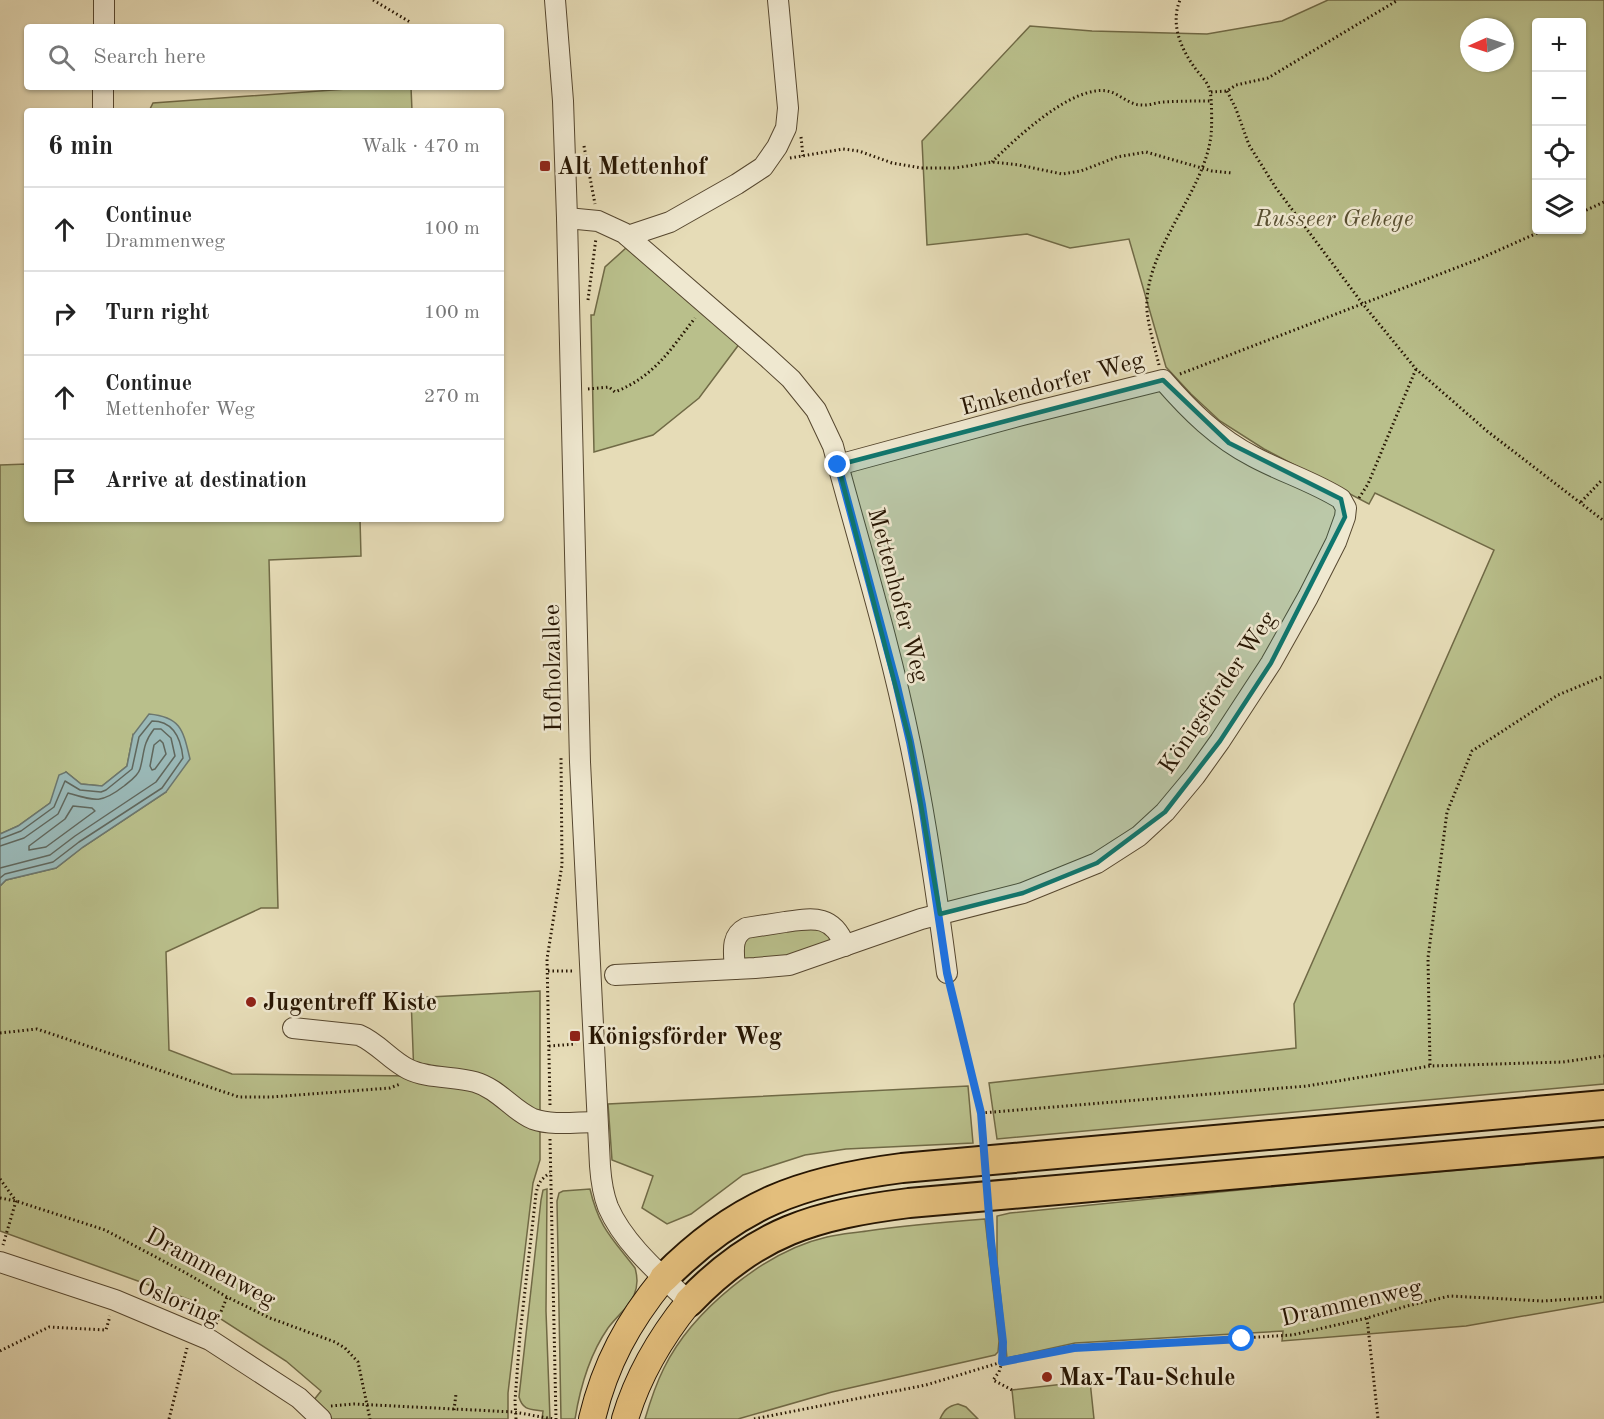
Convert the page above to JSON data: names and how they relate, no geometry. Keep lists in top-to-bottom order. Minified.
{"streets":{"street":["Emkendorfer Weg","Mettenhofer Weg","Hofholzallee","Königsförder Weg","Osloring"],"path":["Drammenweg"]},"crossings":[["Emkendorfer Weg","Mettenhofer Weg"],["Emkendorfer Weg","Königsförder Weg"],["Mettenhofer Weg","Hofholzallee"],["Mettenhofer Weg","Königsförder Weg"]],"parks":["Russeer Gehege"],"places":{"transit":["Alt Mettenhof","Königsförder Weg"],"other":["Jugentreff Kiste","Max-Tau-Schule"]},"north":"left","page":{"map_buttons":["+","−"],"search":"Search here","heading":["6 min","Walk · 470 m"],"list":[["Continue","Drammenweg","100 m"],["Turn right","100 m"],["Continue","Mettenhofer Weg","270 m"],"Arrive at destination"]}}
